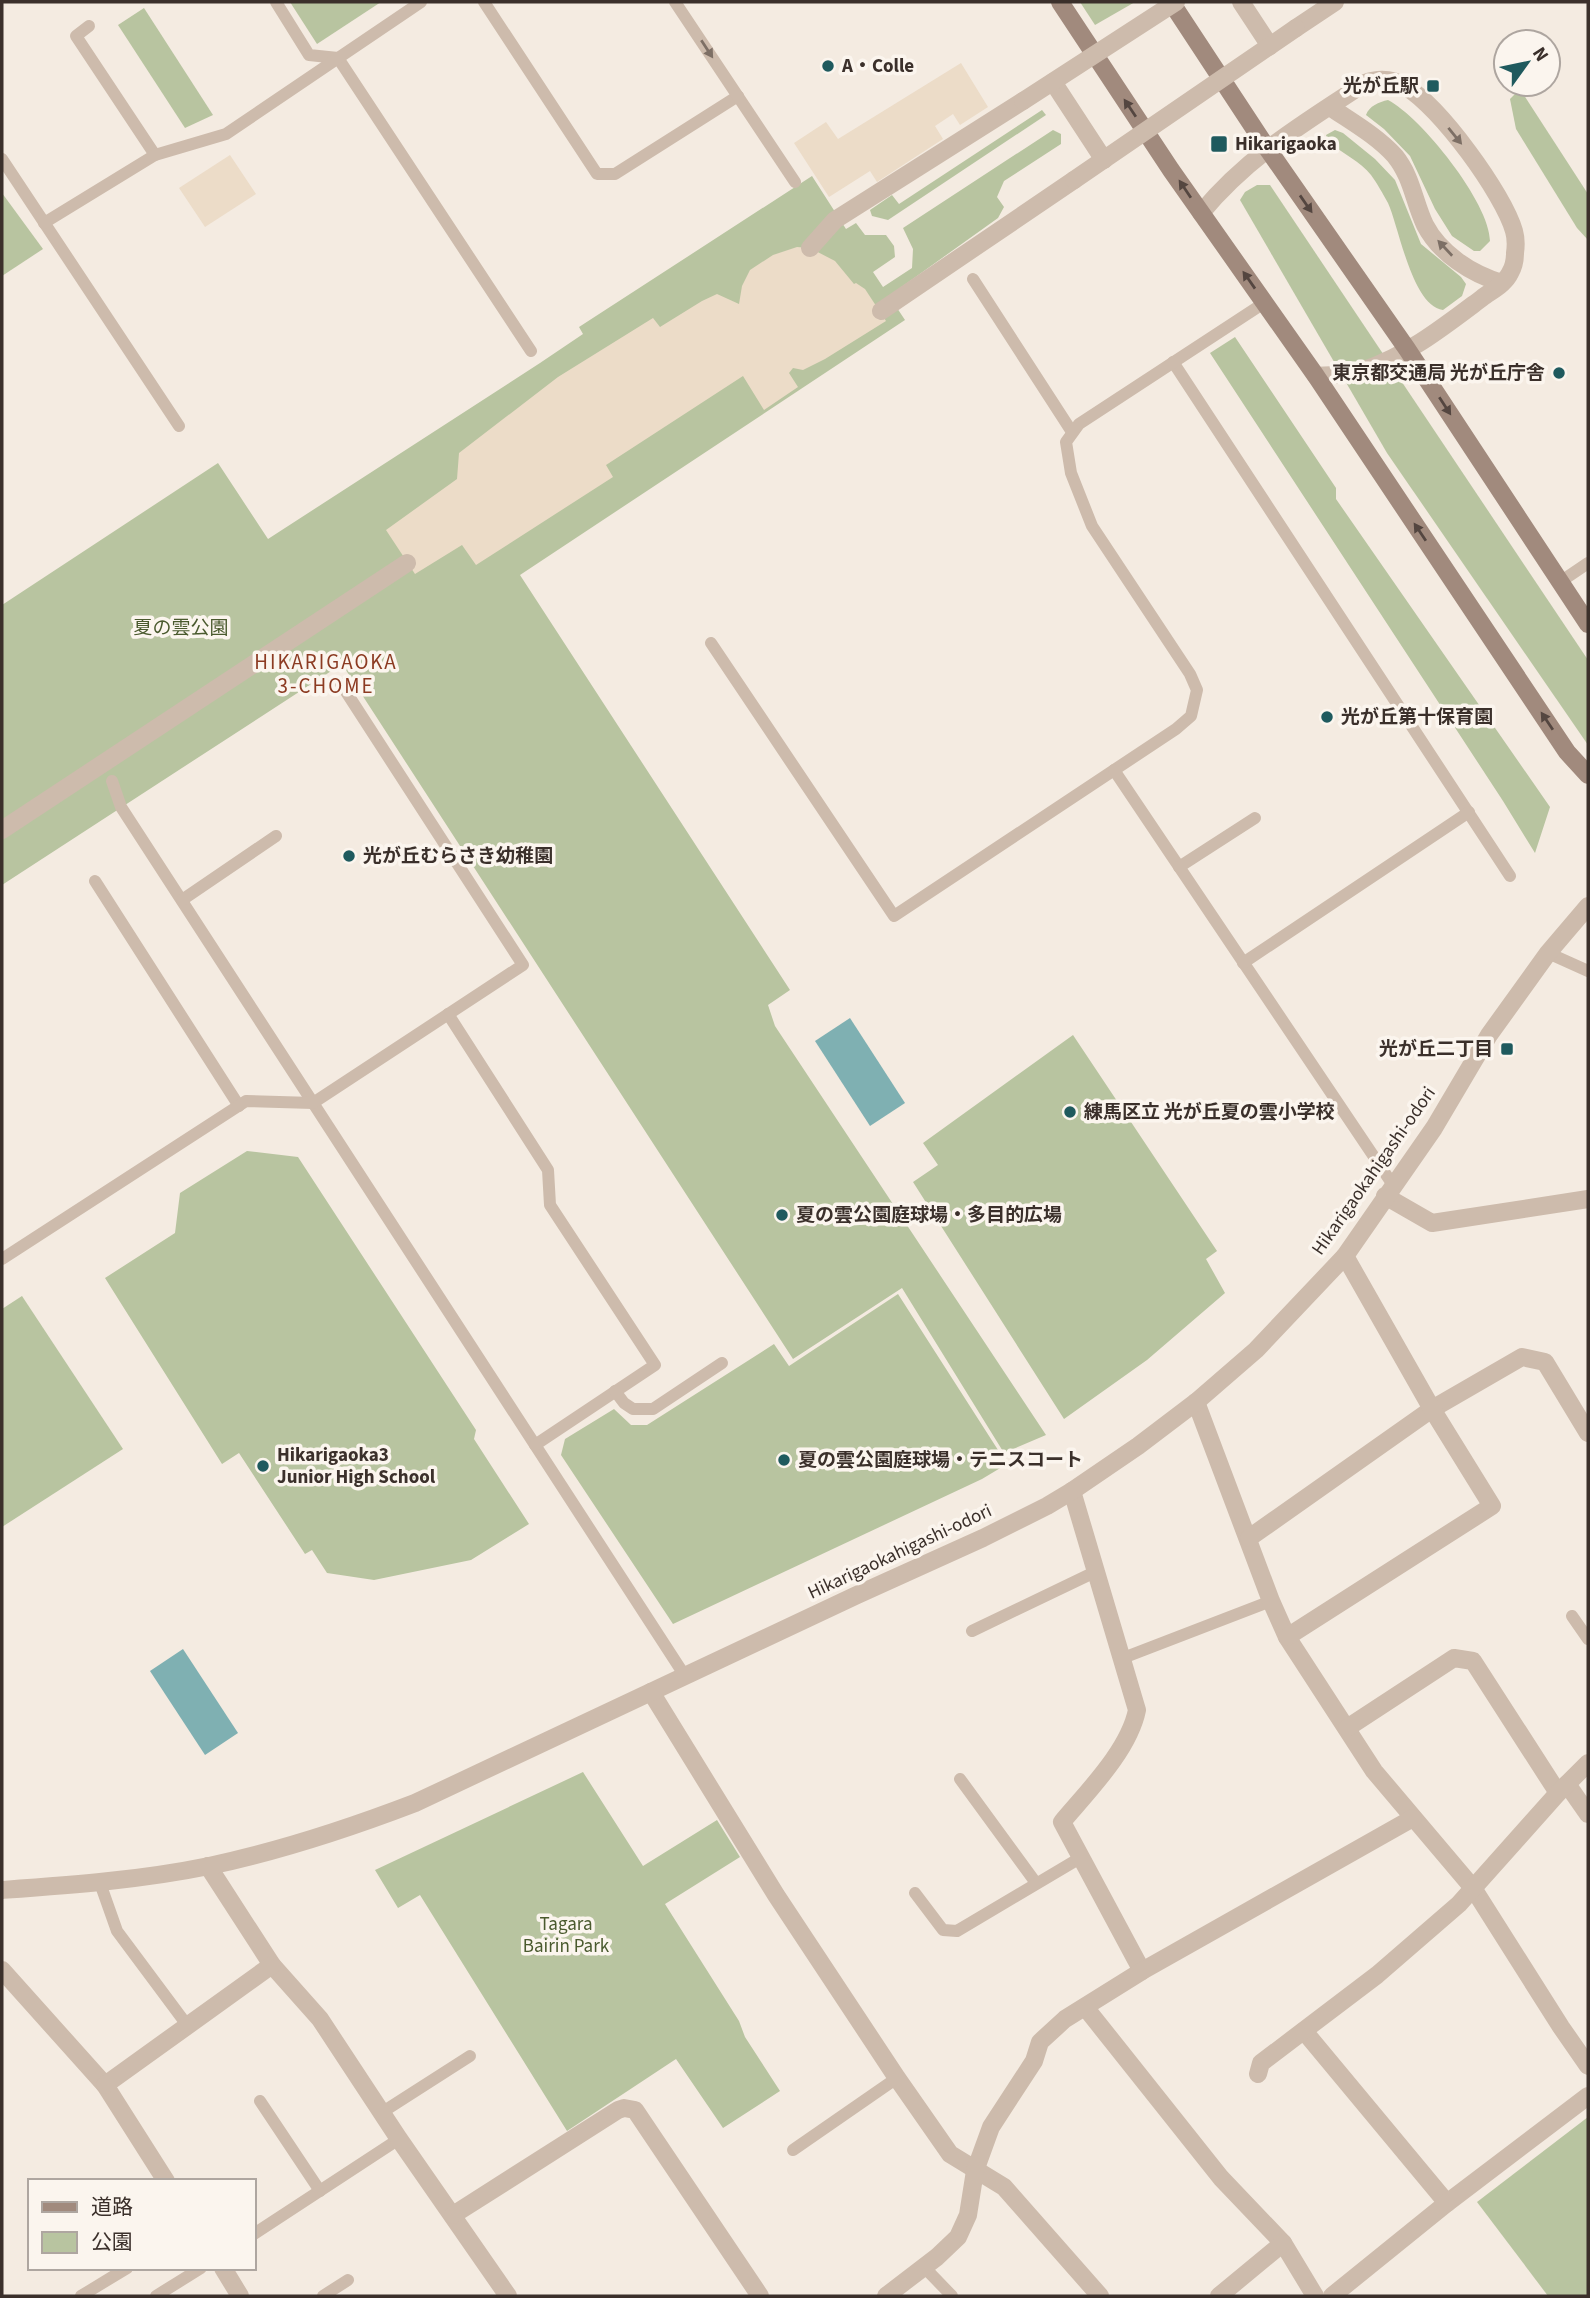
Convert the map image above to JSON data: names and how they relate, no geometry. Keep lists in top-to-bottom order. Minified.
{"streets":{"street":["Hikarigaokahigashi-odori"]},"districts":["HIKARIGAOKA 3-CHOME"],"parks":["夏の雲公園","Tagara Bairin Park"],"places":{"other":["A・Colle","東京都交通局 光が丘庁舎","光が丘第十保育園","光が丘むらさき幼稚園","練馬区立 光が丘夏の雲小学校","夏の雲公園庭球場・多目的広場","夏の雲公園庭球場・テニスコート","Hikarigaoka3 Junior High School"],"transit":["光が丘駅","Hikarigaoka","光が丘二丁目"]},"legend":["道路","公園"],"north":"top right"}
